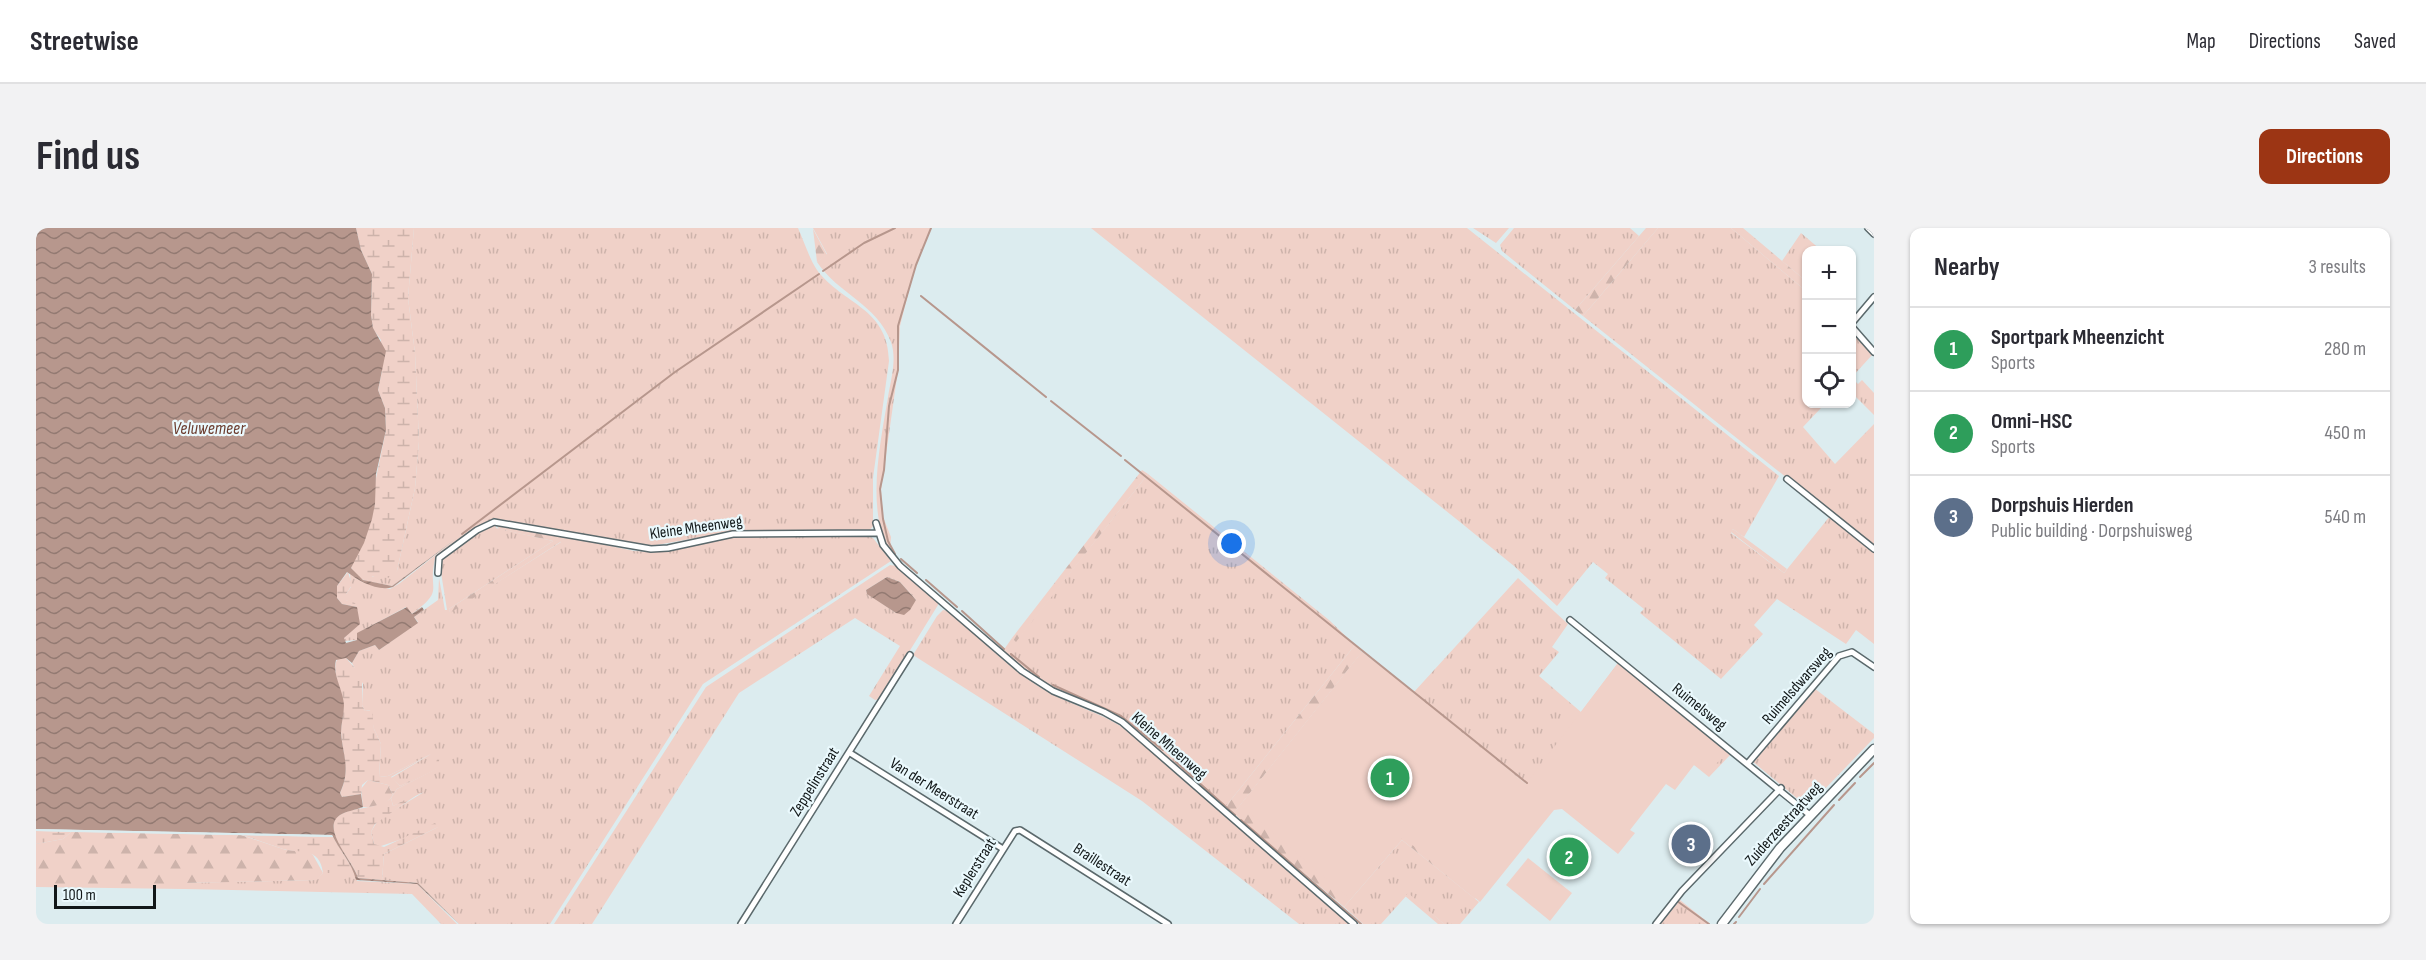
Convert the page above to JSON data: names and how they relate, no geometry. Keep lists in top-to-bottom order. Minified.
{"streets":{"main road":["Zuiderzeestraatweg"],"street":["Kleine Mheenweg","Ruimelsdwarsweg","Ruimelsweg","Zeppelinstraat","Van der Meerstraat","Braillestraat","Keplerstraat"]},"crossings":[["Ruimelsdwarsweg","Ruimelsweg"],["Ruimelsweg","Zuiderzeestraatweg"],["Zeppelinstraat","Van der Meerstraat"],["Van der Meerstraat","Keplerstraat"],["Braillestraat","Keplerstraat"]],"water":["Veluwemeer"],"scale_bar":"100 m","page":{"header":"Streetwise","nav":["Map","Directions","Saved"],"buttons":"Directions","title":"Find us","heading":["Nearby","3 results"],"map_buttons":["+","−"],"list":[{"mark":"1","name":"Sportpark Mheenzicht","note":"Sports","value":"280 m"},{"mark":"2","name":"Omni-HSC","note":"Sports","value":"450 m"},{"mark":"3","name":"Dorpshuis Hierden","note":"Public building · Dorpshuisweg","value":"540 m"}],"pins":["1","3","2"],"scale":"100 m"}}
